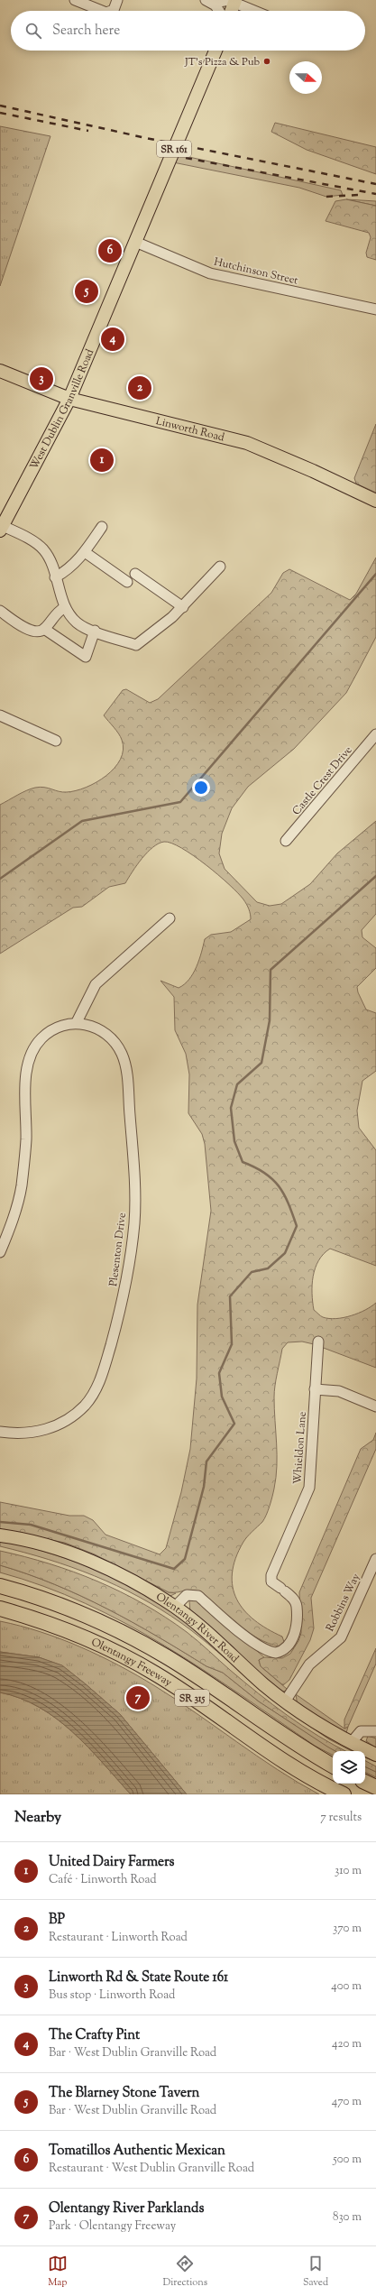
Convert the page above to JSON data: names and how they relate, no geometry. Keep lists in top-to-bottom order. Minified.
{"streets":{"highway":["Olentangy Freeway","SR 315"],"main road":["SR 161","West Dublin Granville Road","Linworth Road","Olentangy River Road"],"street":["Hutchinson Street","Castle Crest Drive","Plesenton Drive","Whieldon Lane","Robbins Way"]},"crossings":[["Hutchinson Street","West Dublin Granville Road"],["West Dublin Granville Road","Linworth Road"],["Whieldon Lane","Olentangy River Road"],["Robbins Way","Olentangy River Road"]],"places":["JT's Pizza & Pub"],"north":"right","page":{"search":"Search here","pins":["6","5","4","3","2","1","7"],"heading":["Nearby","7 results"],"list":[{"mark":"1","name":"United Dairy Farmers","note":"Café · Linworth Road","value":"310 m"},{"mark":"2","name":"BP","note":"Restaurant · Linworth Road","value":"370 m"},{"mark":"3","name":"Linworth Rd & State Route 161","note":"Bus stop · Linworth Road","value":"400 m"},{"mark":"4","name":"The Crafty Pint","note":"Bar · West Dublin Granville Road","value":"420 m"},{"mark":"5","name":"The Blarney Stone Tavern","note":"Bar · West Dublin Granville Road","value":"470 m"},{"mark":"6","name":"Tomatillos Authentic Mexican","note":"Restaurant · West Dublin Granville Road","value":"500 m"},{"mark":"7","name":"Olentangy River Parklands","note":"Park · Olentangy Freeway","value":"830 m"}],"nav":["Map","Directions","Saved"]}}
